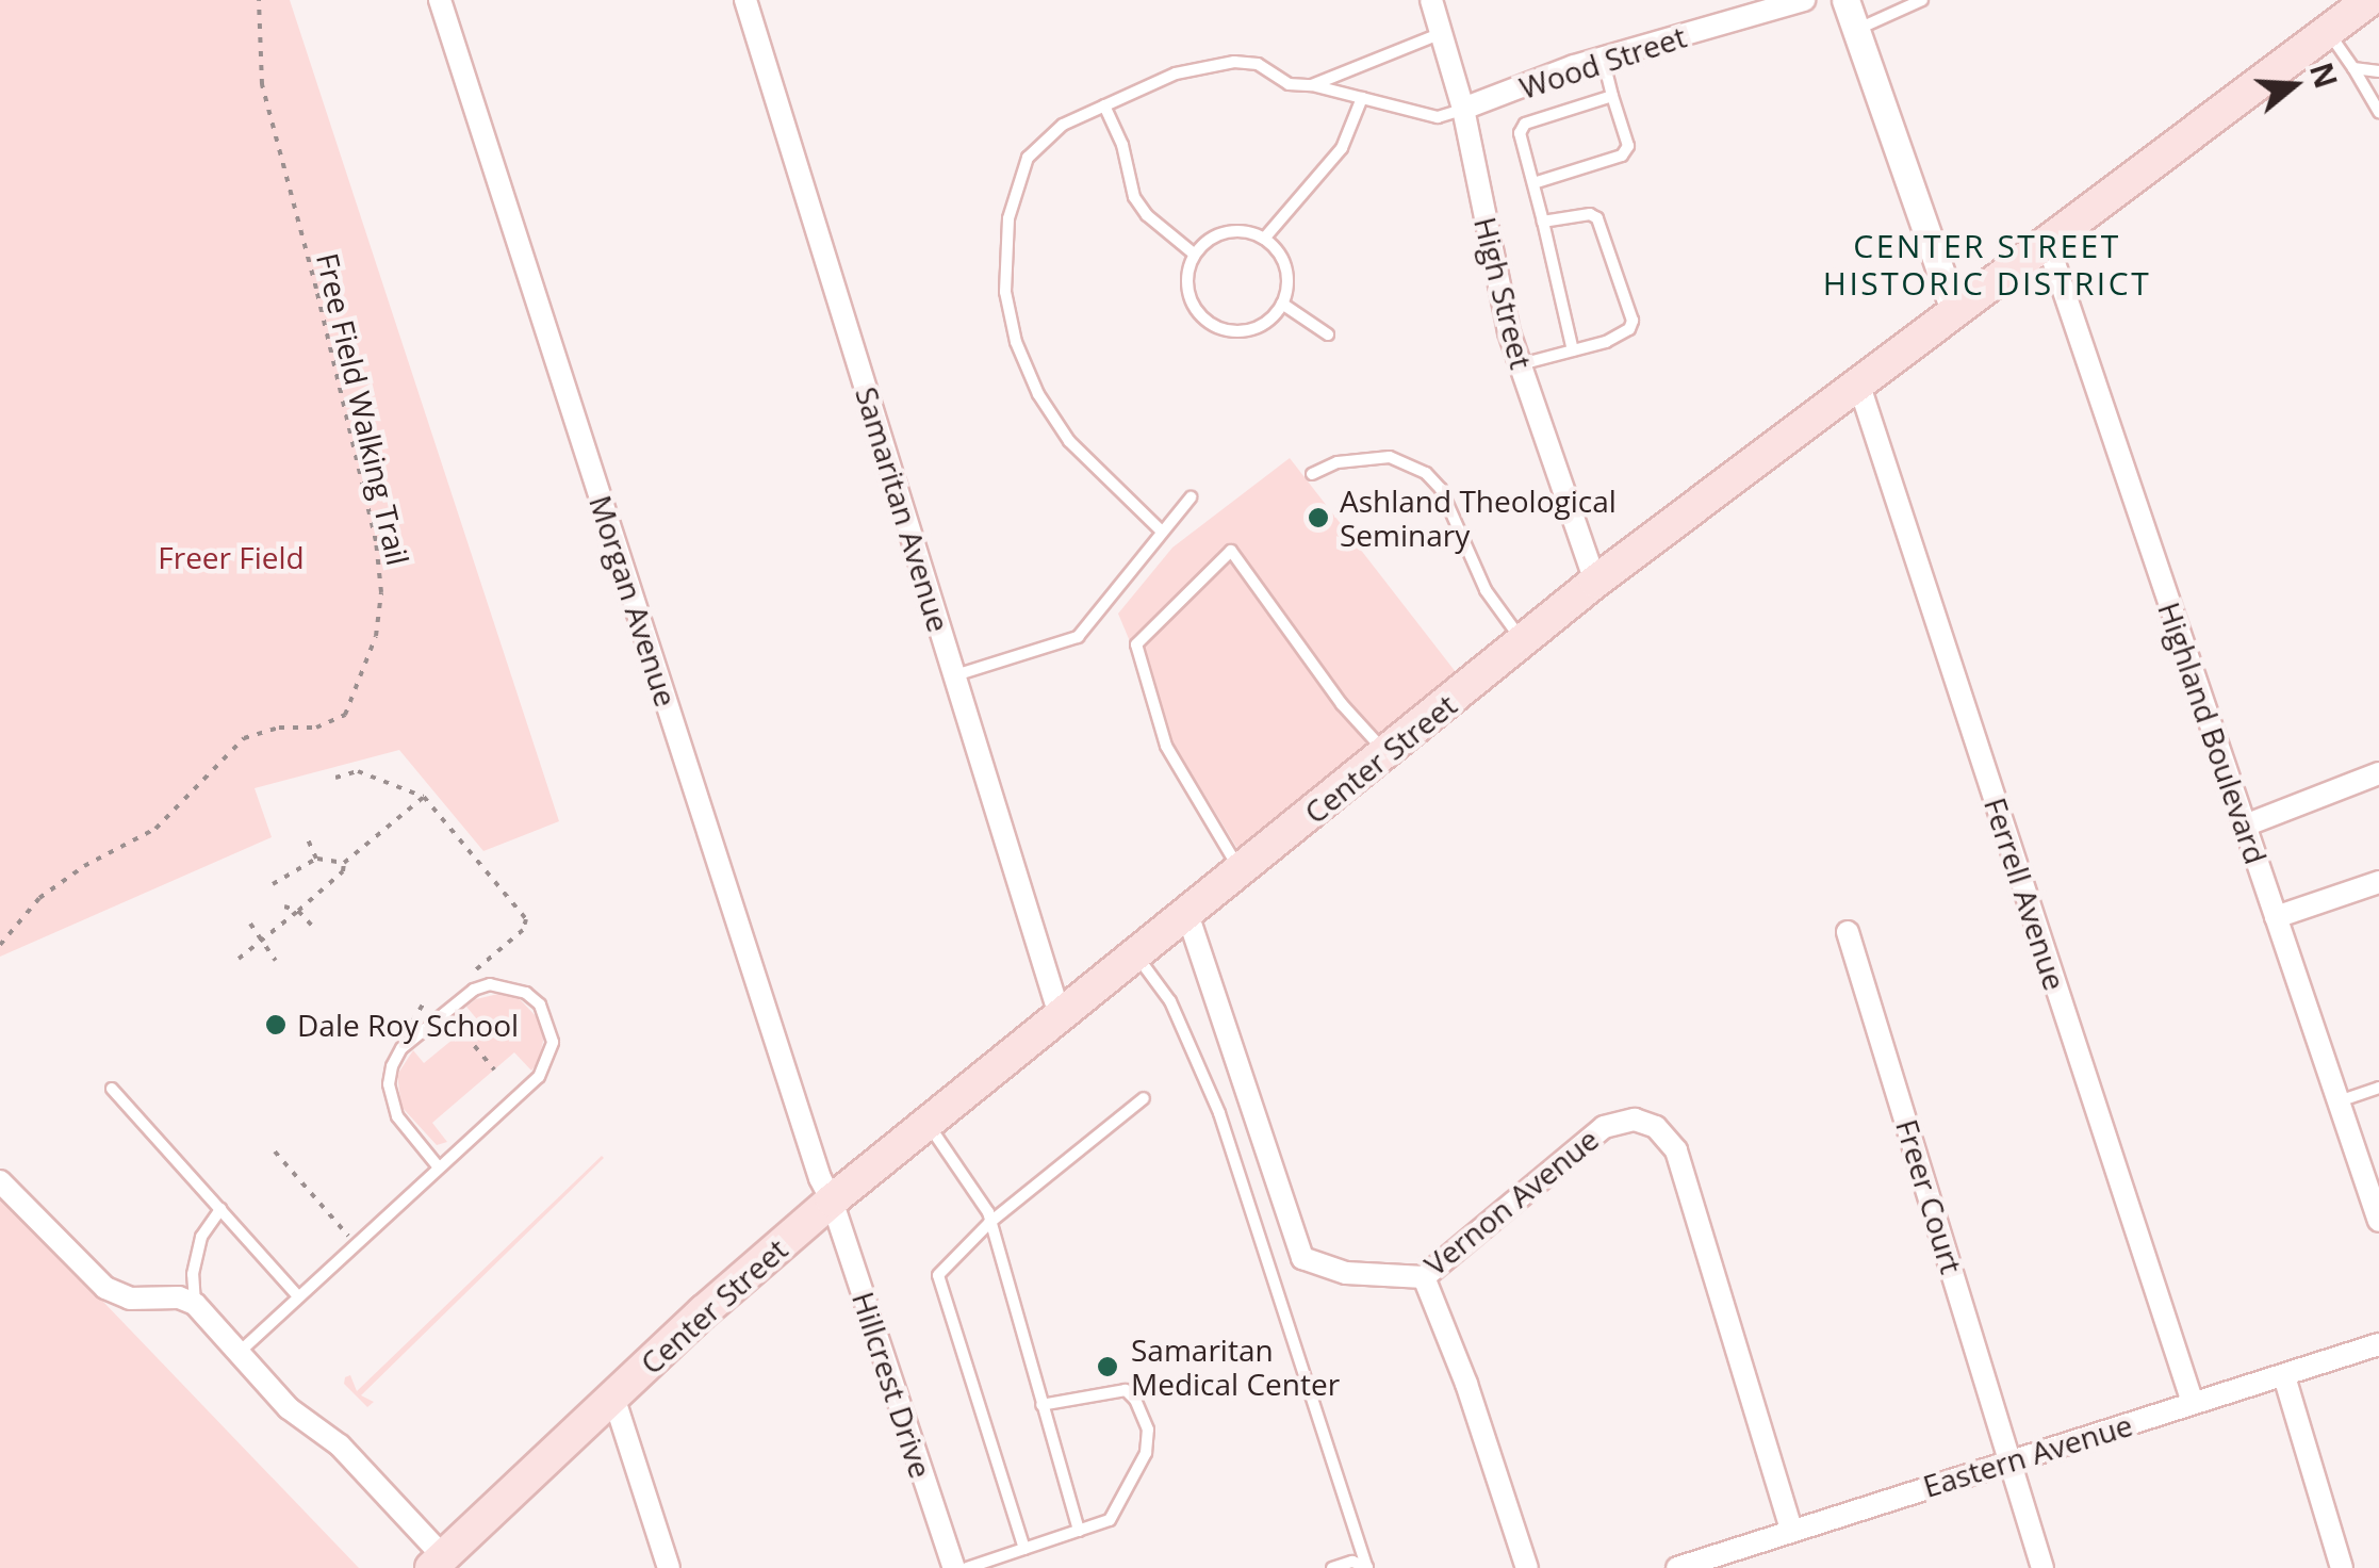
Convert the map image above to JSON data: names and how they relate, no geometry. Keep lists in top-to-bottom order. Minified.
{"streets":{"main road":["Center Street"],"street":["Wood Street","High Street","Samaritan Avenue","Morgan Avenue","Highland Boulevard","Ferrell Avenue","Freer Court","Vernon Avenue","Hillcrest Drive","Eastern Avenue"],"path":["Free Field Walking Trail"]},"crossings":[["Wood Street","High Street"],["High Street","Center Street"],["Samaritan Avenue","Center Street"],["Morgan Avenue","Center Street"],["Morgan Avenue","Hillcrest Drive"],["Highland Boulevard","Center Street"],["Center Street","Ferrell Avenue"],["Center Street","Vernon Avenue"],["Center Street","Hillcrest Drive"],["Ferrell Avenue","Eastern Avenue"],["Freer Court","Eastern Avenue"],["Vernon Avenue","Eastern Avenue"]],"districts":["CENTER STREET HISTORIC DISTRICT"],"parks":["Freer Field"],"places":["Ashland Theological Seminary","Dale Roy School","Samaritan Medical Center"],"north":"right"}
